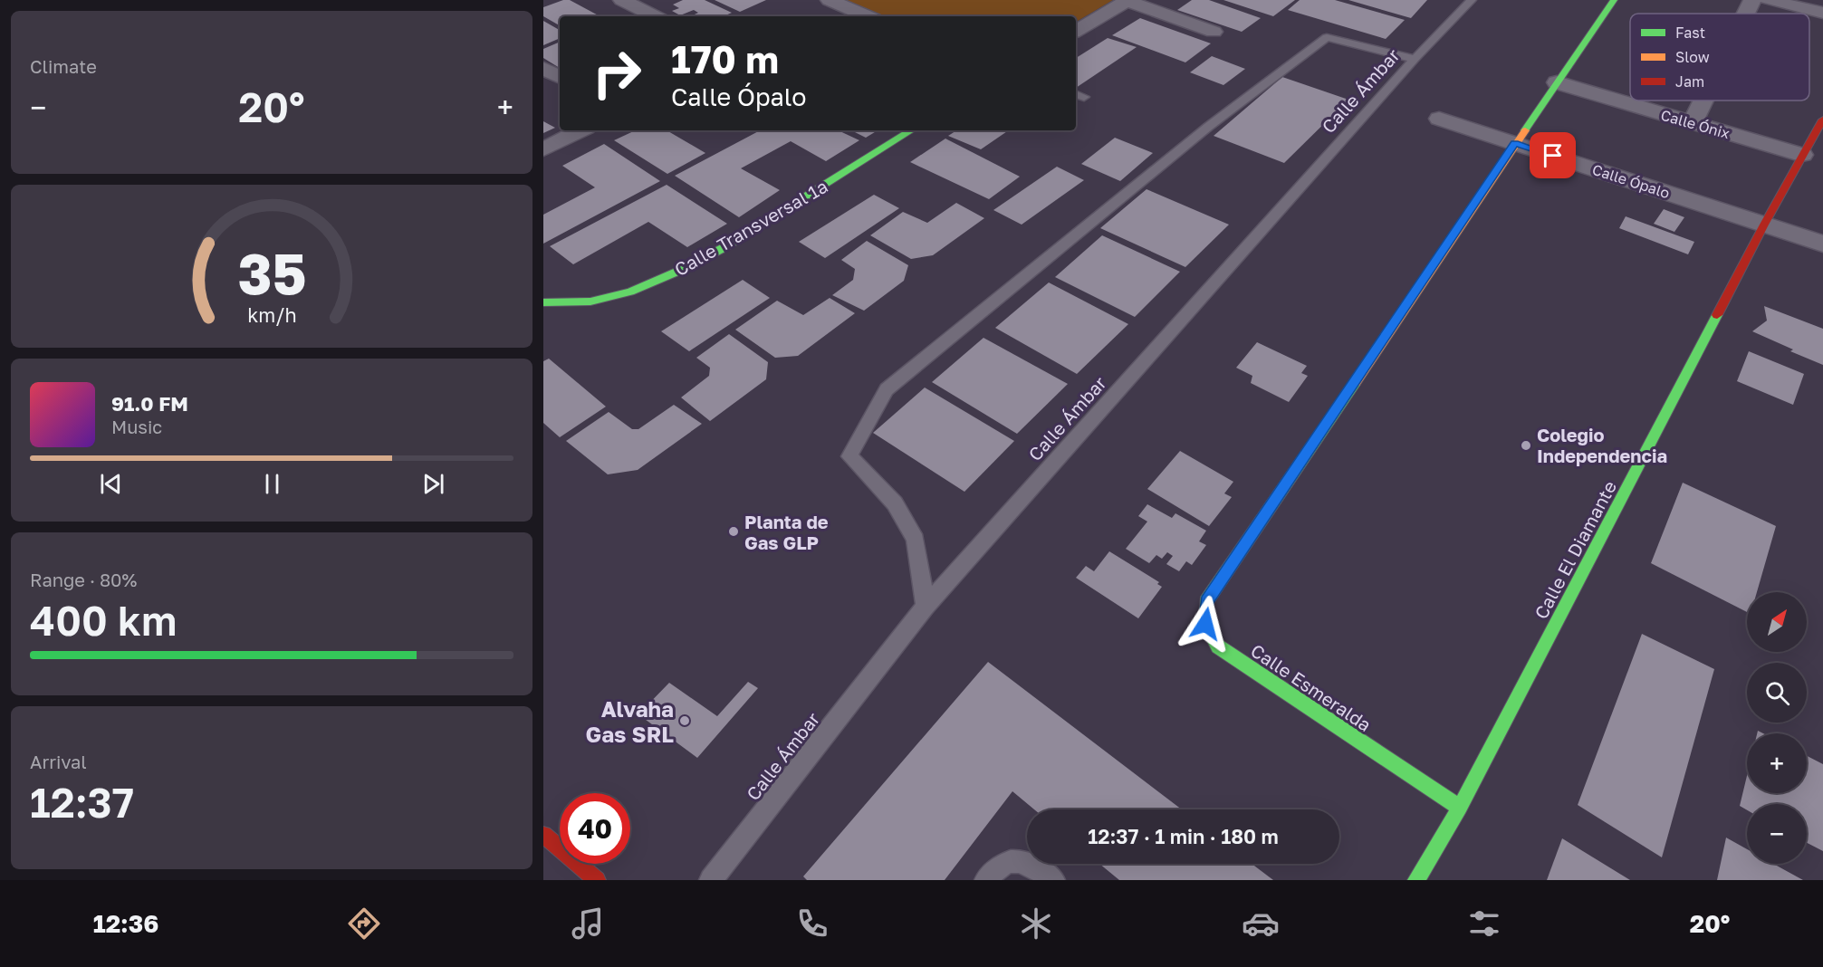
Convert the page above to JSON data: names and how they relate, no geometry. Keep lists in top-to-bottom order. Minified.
{"streets":{"street":["Calle Ónix","Calle Ópalo","Calle Transversal 1a","Calle El Diamante","Calle Esmeralda"],"lane":["Calle Ámbar"]},"crossings":[["Calle Ónix","Calle El Diamante"],["Calle Ónix","Calle Esmeralda"],["Calle Ópalo","Calle El Diamante"],["Calle Ópalo","Calle Esmeralda"],["Calle El Diamante","Calle Esmeralda"]],"places":["Colegio Independencia","Planta de Gas GLP","Alvaha Gas SRL"],"legend":["Fast","Slow","Jam"],"north":"top right","page":{"tile":["Climate",["Range · 80%","400 km"],["Arrival","12:37"]],"turn":["170 m","Calle Ópalo"],"heat":["−","20°","+"],"song":["91.0 FM","Music"],"map_buttons":["+","−"],"limit":"40","trip":"12:37 · 1 min · 180 m","tabs":["12:36","20°"],"gauge":["35","km/h"]}}
